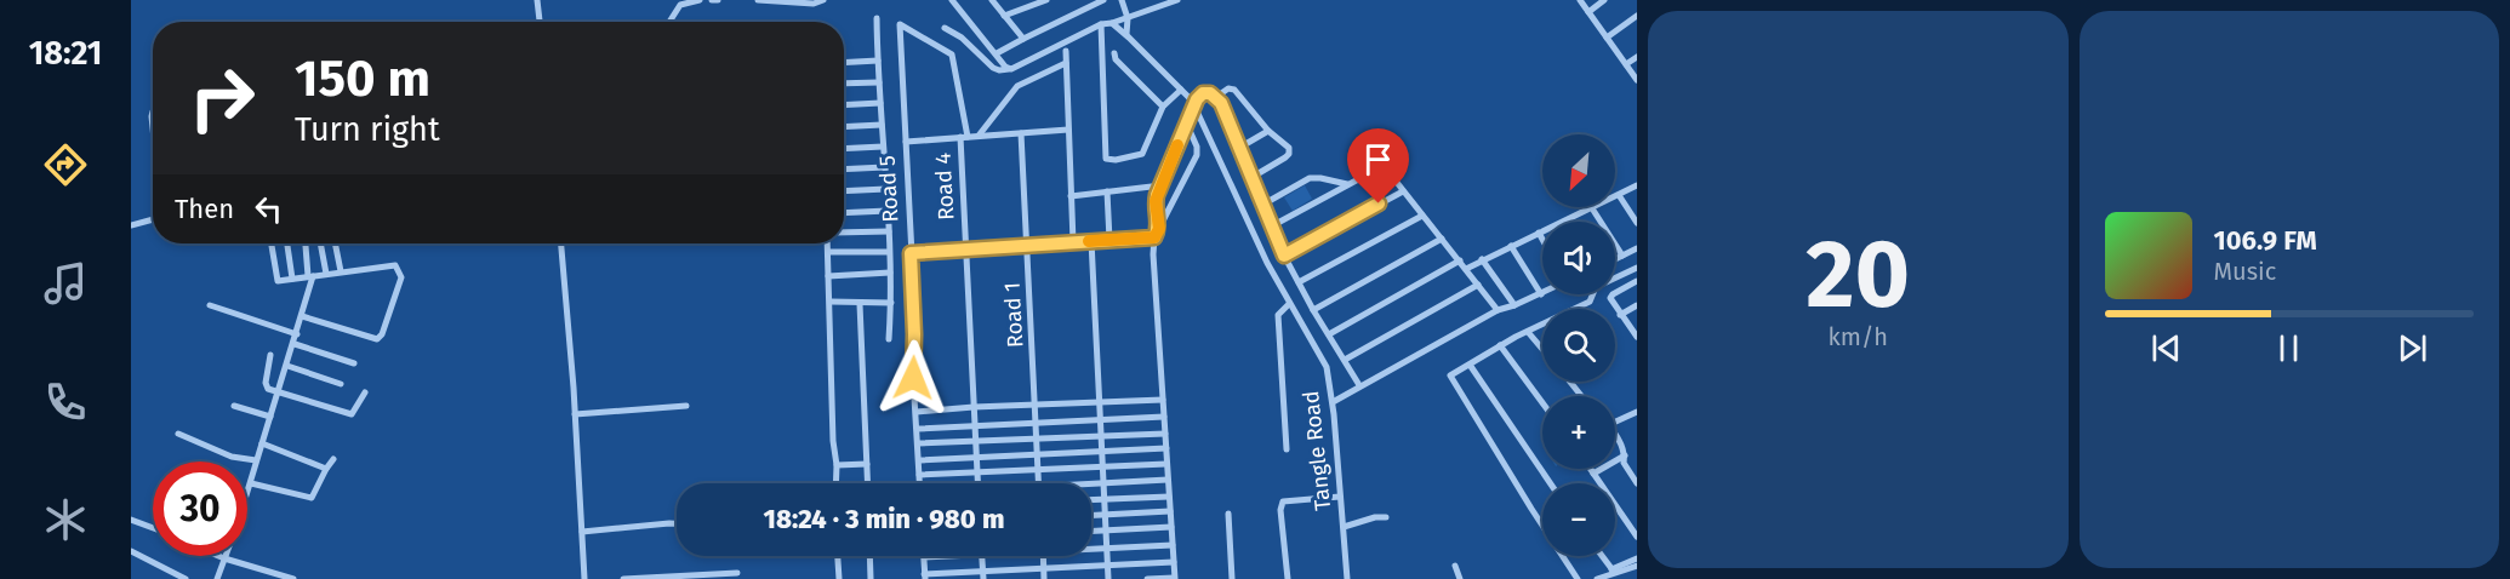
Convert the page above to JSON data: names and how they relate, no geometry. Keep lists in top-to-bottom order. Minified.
{"streets":{"street":["Road 4","Road 5","Road 1","Tangle Road"]},"crossings":[["Road 4","Road 5"]],"north":"bottom left","page":{"tabs":"18:21","tile":["20","km/h"],"turn":["150 m","Turn right"],"map_buttons":["+","−"],"then":"Then","song":["106.9 FM","Music"],"limit":"30","trip":"18:24 · 3 min · 980 m"}}
